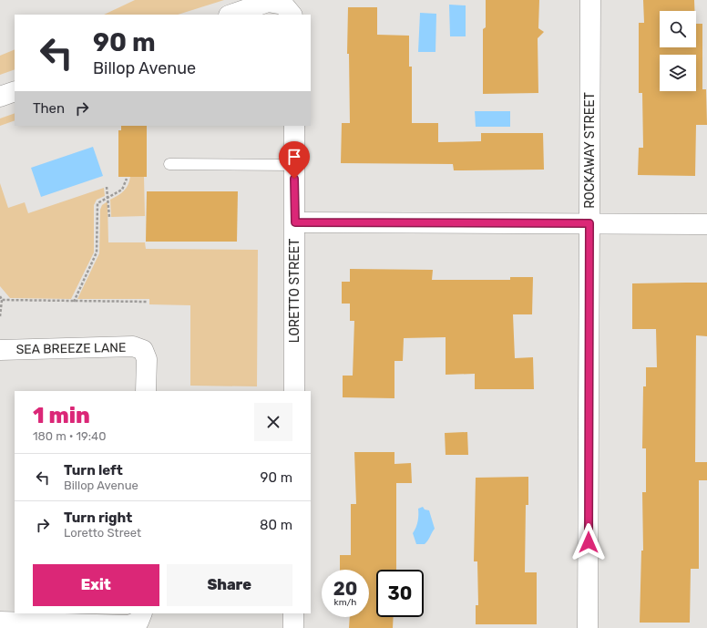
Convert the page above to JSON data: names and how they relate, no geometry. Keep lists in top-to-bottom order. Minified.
{"streets":{"street":["ROCKAWAY STREET","LORETTO STREET","SEA BREEZE LANE"]},"page":{"turn":["90 m","Billop Avenue"],"then":"Then","heading":["1 min","180 m · 19:40"],"list":[{"name":"Turn left","note":"Billop Avenue","value":"90 m"},{"name":"Turn right","note":"Loretto Street","value":"80 m"}],"buttons":["Exit","Share"],"speed":"20 km/h","limit":"30"}}
